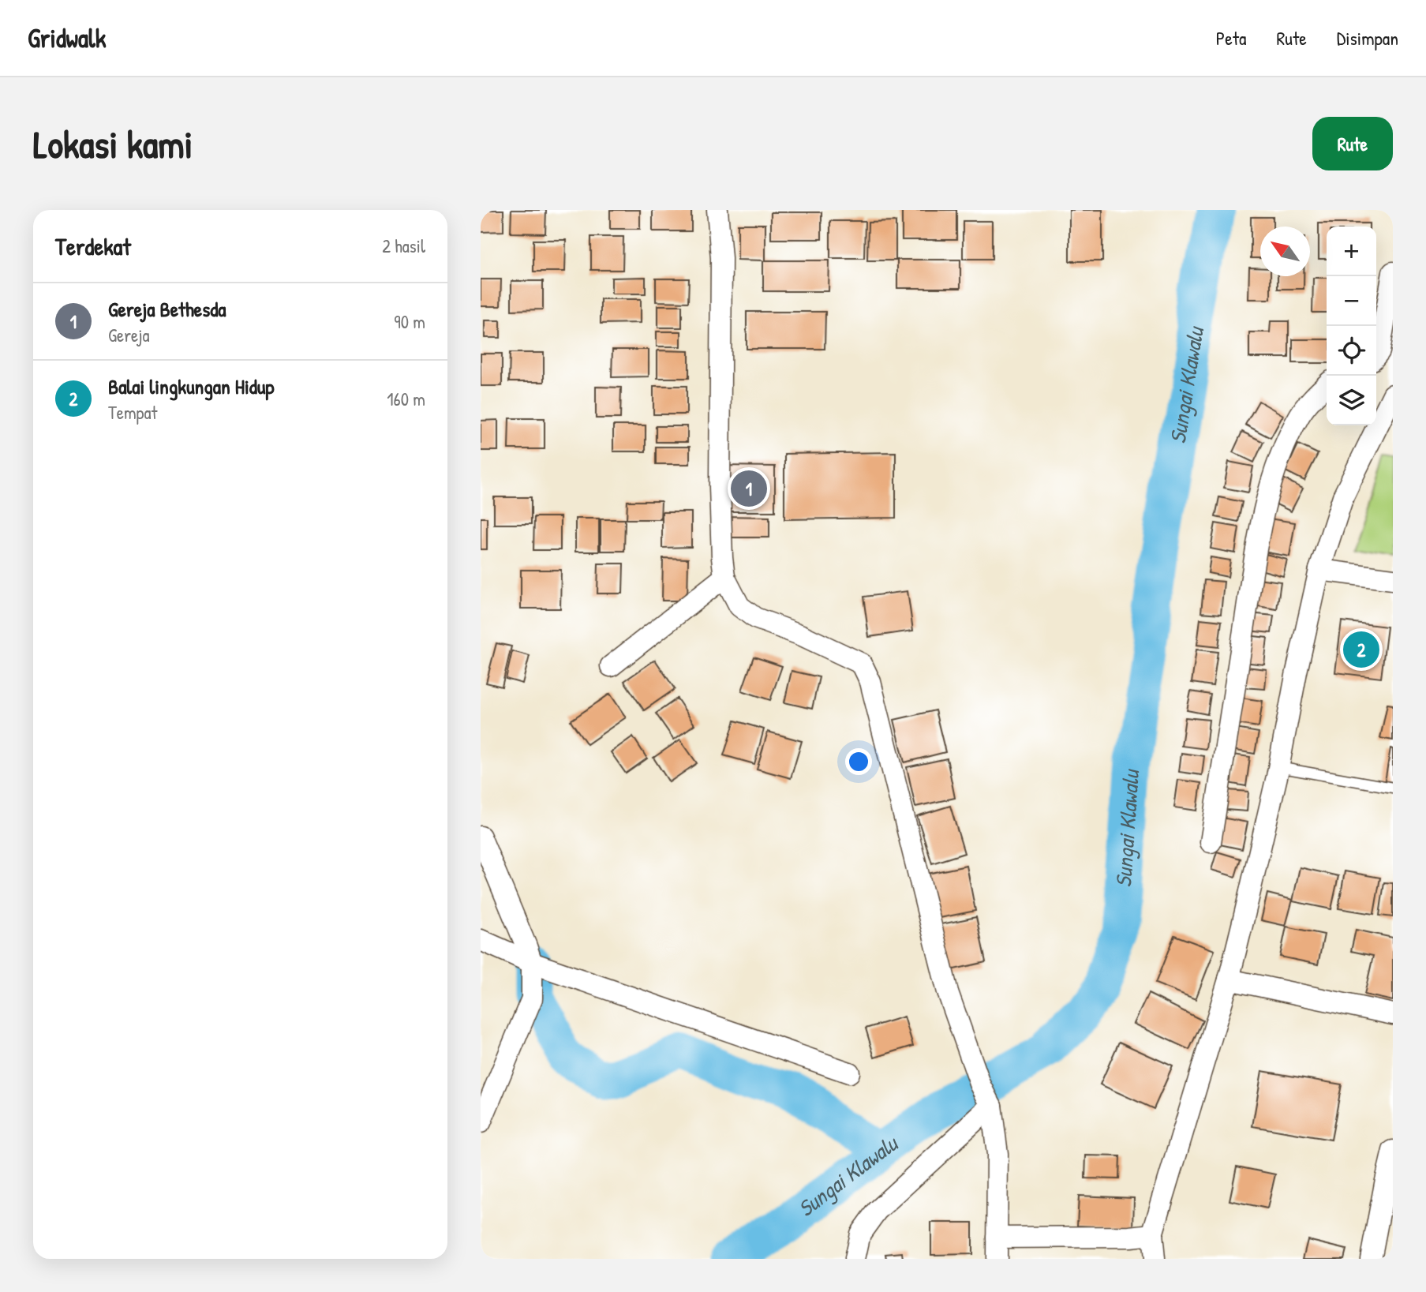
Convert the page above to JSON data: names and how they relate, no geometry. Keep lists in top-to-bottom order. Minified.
{"water":["Sungai Klawalu"],"north":"top left","page":{"header":"Gridwalk","nav":["Peta","Rute","Disimpan"],"buttons":"Rute","title":"Lokasi kami","heading":["Terdekat","2 hasil"],"map_buttons":["+","−"],"list":[{"mark":"1","name":"Gereja Bethesda","note":"Gereja","value":"90 m"},{"mark":"2","name":"Balai lingkungan Hidup","note":"Tempat","value":"160 m"}],"pins":["1","2"]}}
